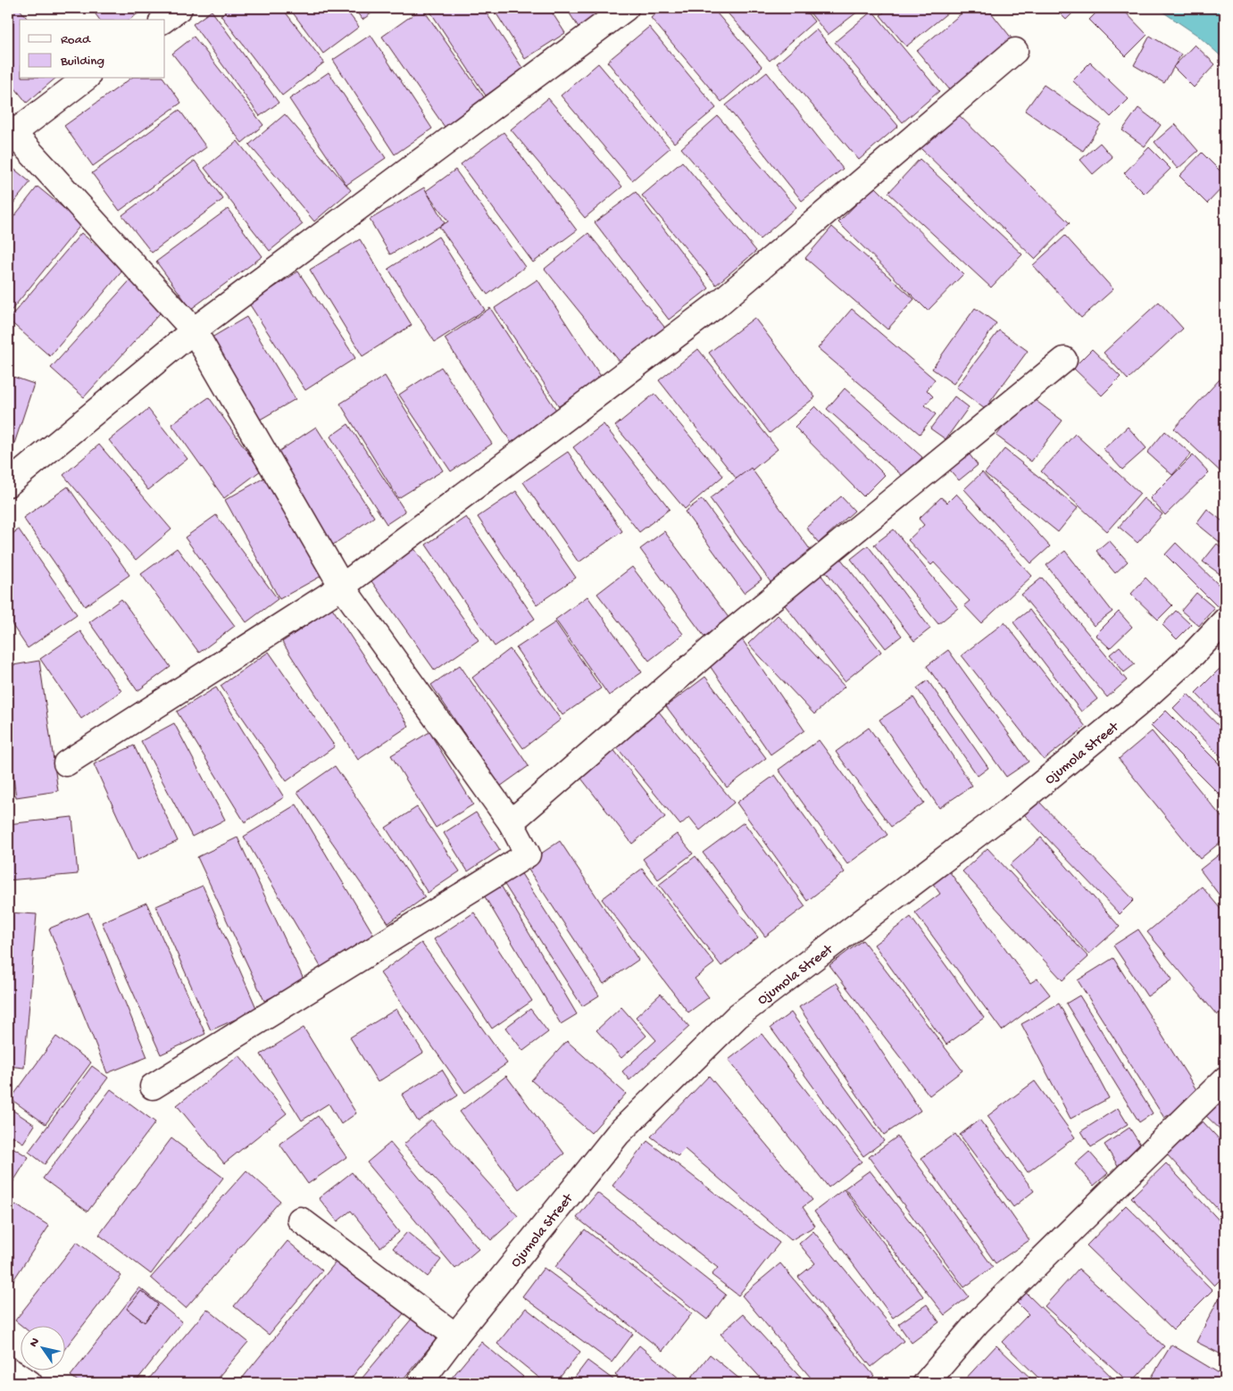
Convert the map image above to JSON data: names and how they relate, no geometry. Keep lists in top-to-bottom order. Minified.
{"streets":{"street":["Ojumola Street"]},"legend":["Road","Building"],"north":"top left"}
